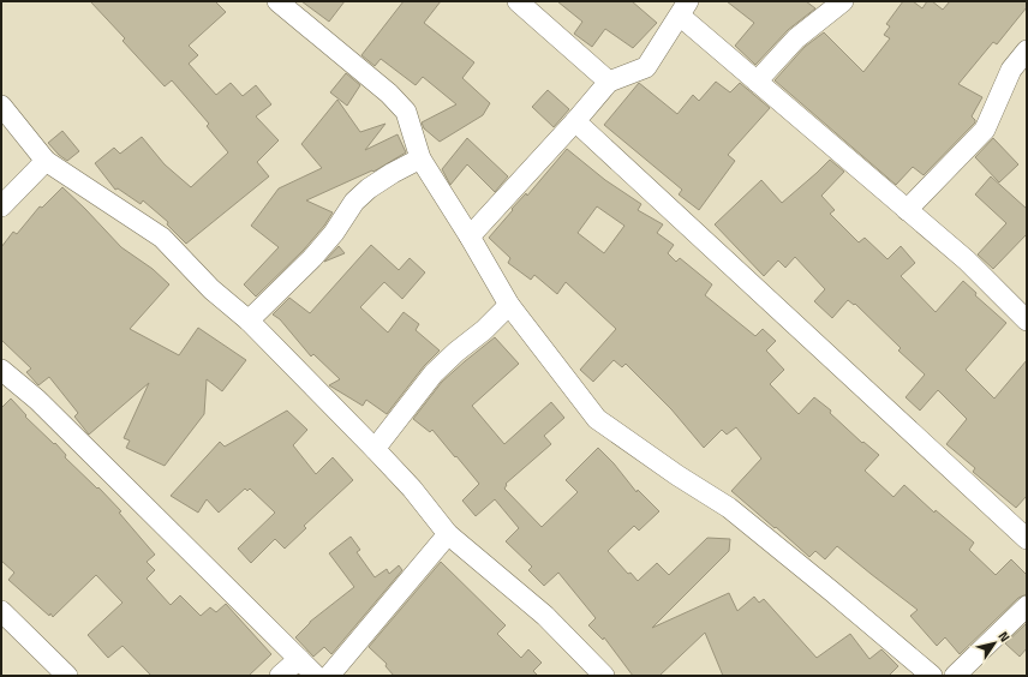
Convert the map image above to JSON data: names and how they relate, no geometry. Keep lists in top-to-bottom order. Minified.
{"north":"top right"}
